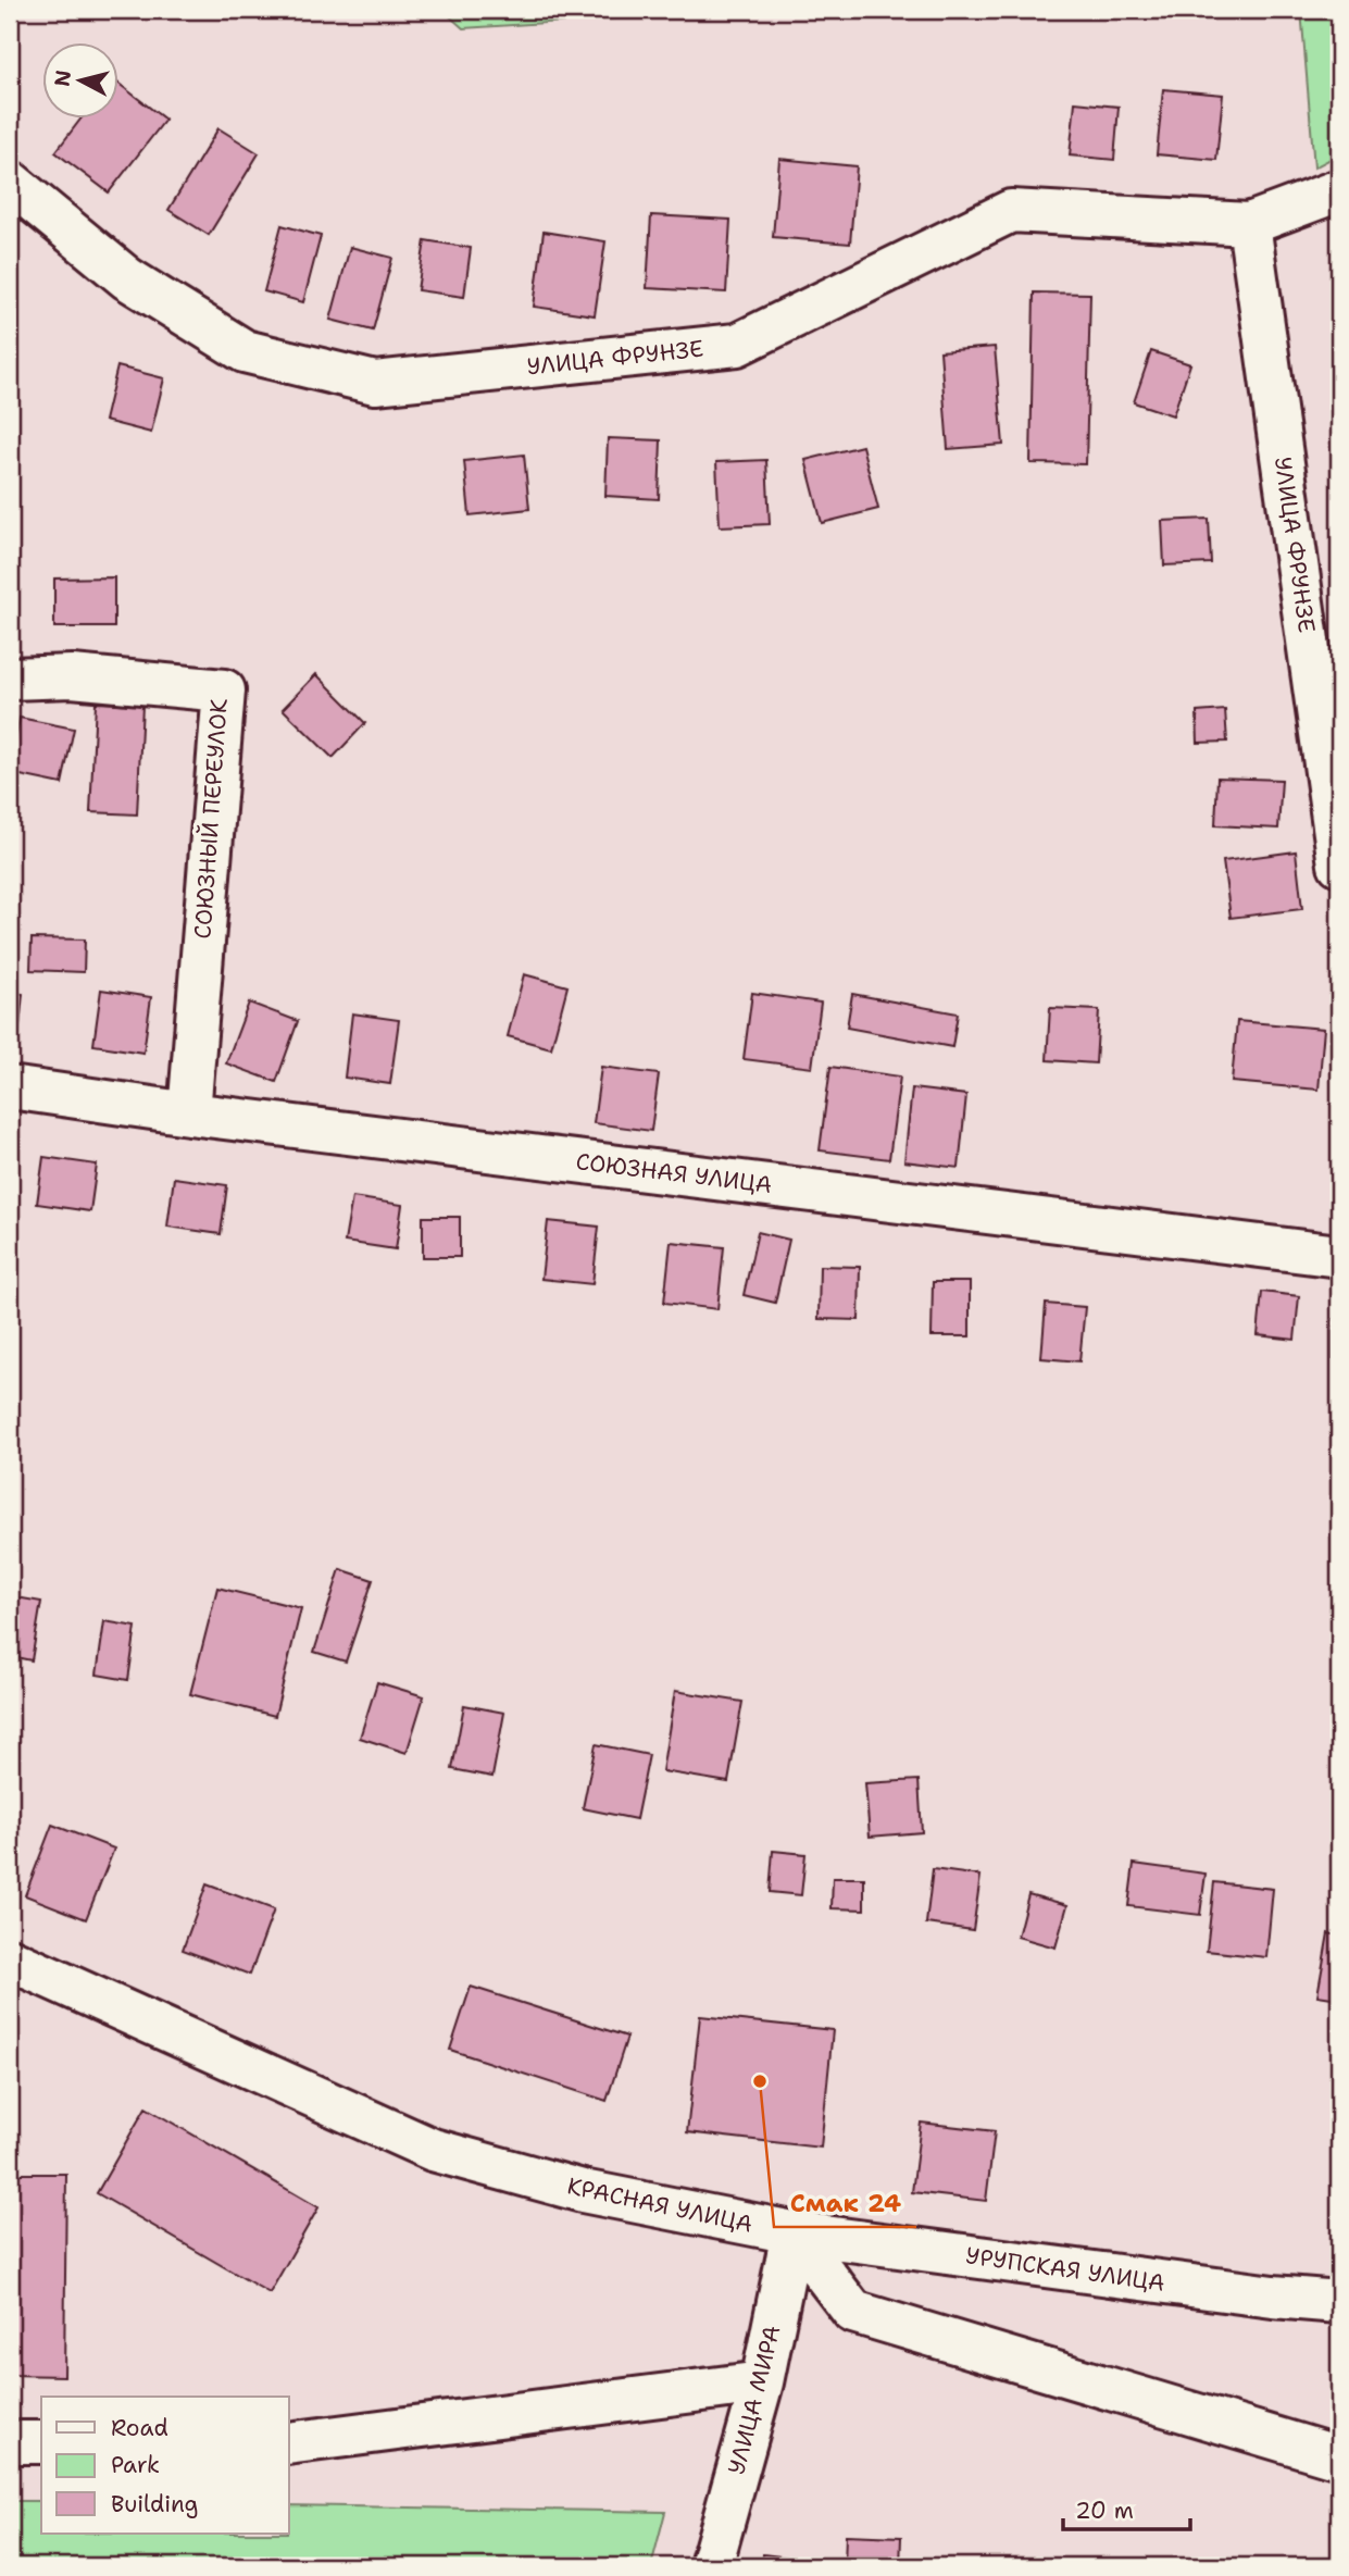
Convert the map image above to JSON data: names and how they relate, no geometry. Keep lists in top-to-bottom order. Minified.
{"streets":{"street":["УЛИЦА ФРУНЗЕ","СОЮЗНЫЙ ПЕРЕУЛОК","СОЮЗНАЯ УЛИЦА","КРАСНАЯ УЛИЦА","УРУПСКАЯ УЛИЦА","УЛИЦА МИРА"]},"crossings":[["СОЮЗНЫЙ ПЕРЕУЛОК","СОЮЗНАЯ УЛИЦА"],["КРАСНАЯ УЛИЦА","УРУПСКАЯ УЛИЦА"],["КРАСНАЯ УЛИЦА","УЛИЦА МИРА"],["УРУПСКАЯ УЛИЦА","УЛИЦА МИРА"]],"places":["Смак 24"],"legend":["Road","Park","Building"],"scale_bar":"20 m","north":"left"}
